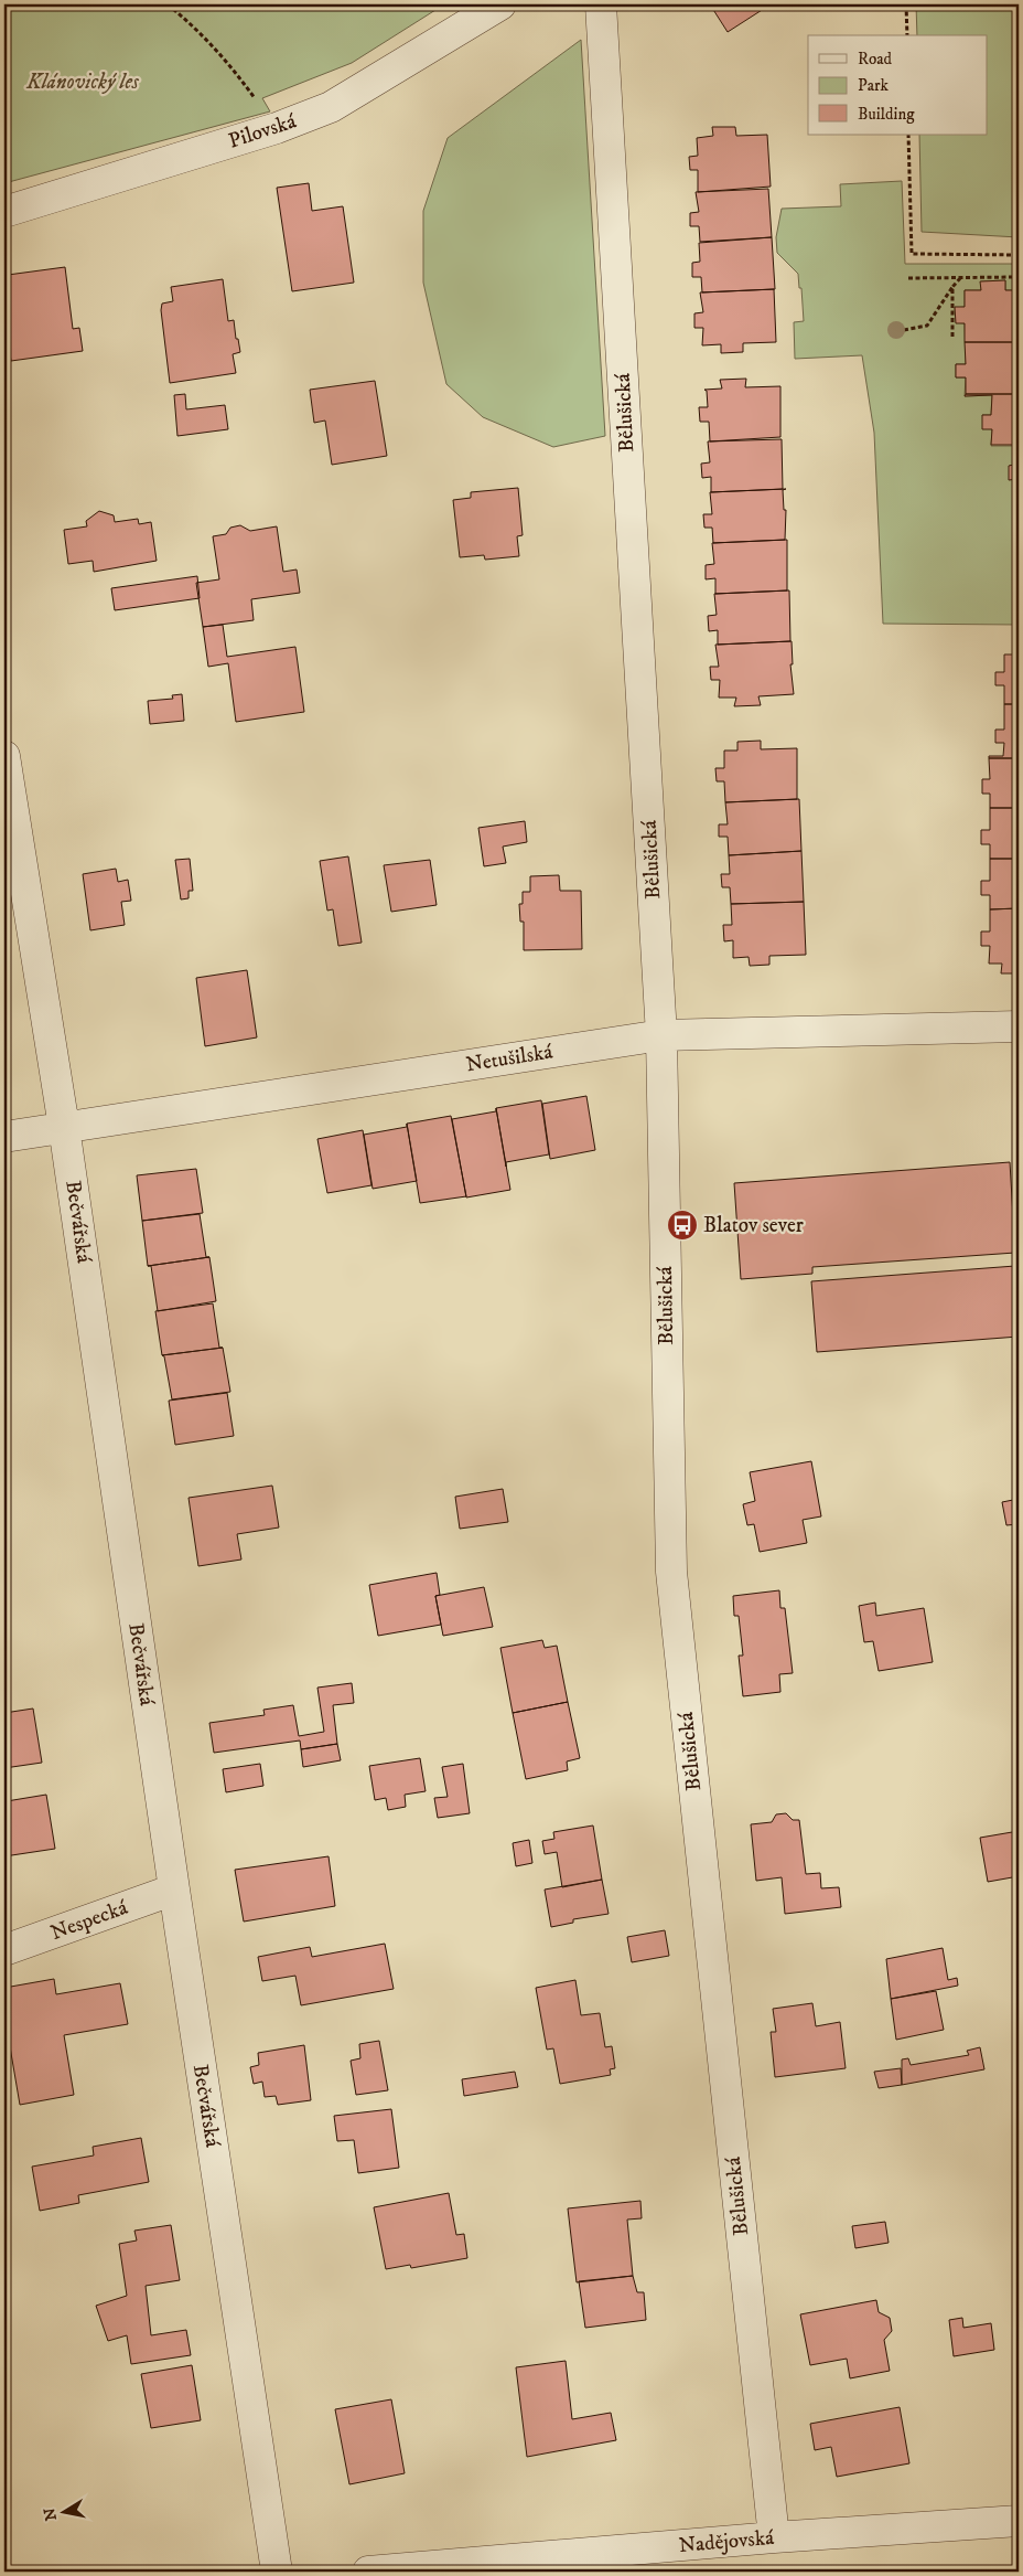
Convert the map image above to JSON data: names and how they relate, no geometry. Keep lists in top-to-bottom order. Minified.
{"streets":{"street":["Pilovská","Bělušická","Netušilská","Bečvářská","Nespecká","Nadějovská"]},"crossings":[["Bělušická","Netušilská"],["Bělušická","Nadějovská"],["Netušilská","Bečvářská"],["Bečvářská","Nespecká"]],"parks":["Klánovický les"],"places":{"bus stop":["Blatov sever"]},"legend":["Road","Park","Building"],"north":"left"}
